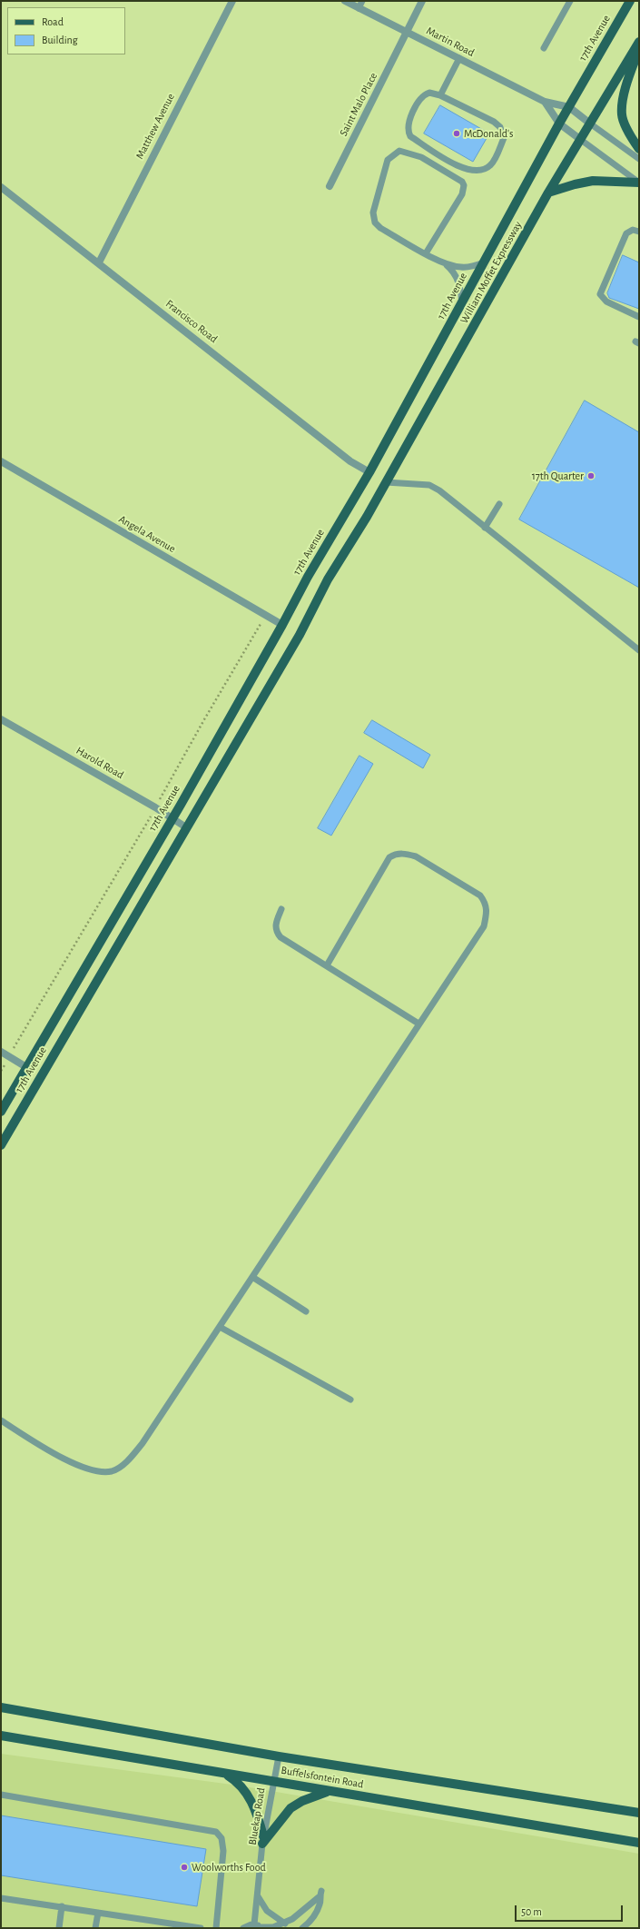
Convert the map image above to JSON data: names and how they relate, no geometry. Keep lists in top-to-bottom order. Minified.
{"streets":{"main road":["17th Avenue","William Moffet Expressway","Buffelsfontein Road"],"street":["Martin Road","Saint Malo Place","Matthew Avenue","Francisco Road","Angela Avenue","Harold Road"],"lane":["Bluekap Road"]},"crossings":[["17th Avenue","Martin Road"],["17th Avenue","William Moffet Expressway"],["17th Avenue","Francisco Road"],["17th Avenue","Angela Avenue"],["17th Avenue","Harold Road"],["Martin Road","Saint Malo Place"],["Martin Road","William Moffet Expressway"],["Matthew Avenue","Francisco Road"],["Buffelsfontein Road","Bluekap Road"]],"places":["McDonald's","17th Quarter","Woolworths Food"],"legend":["Road","Building"],"scale_bar":"50 m"}
